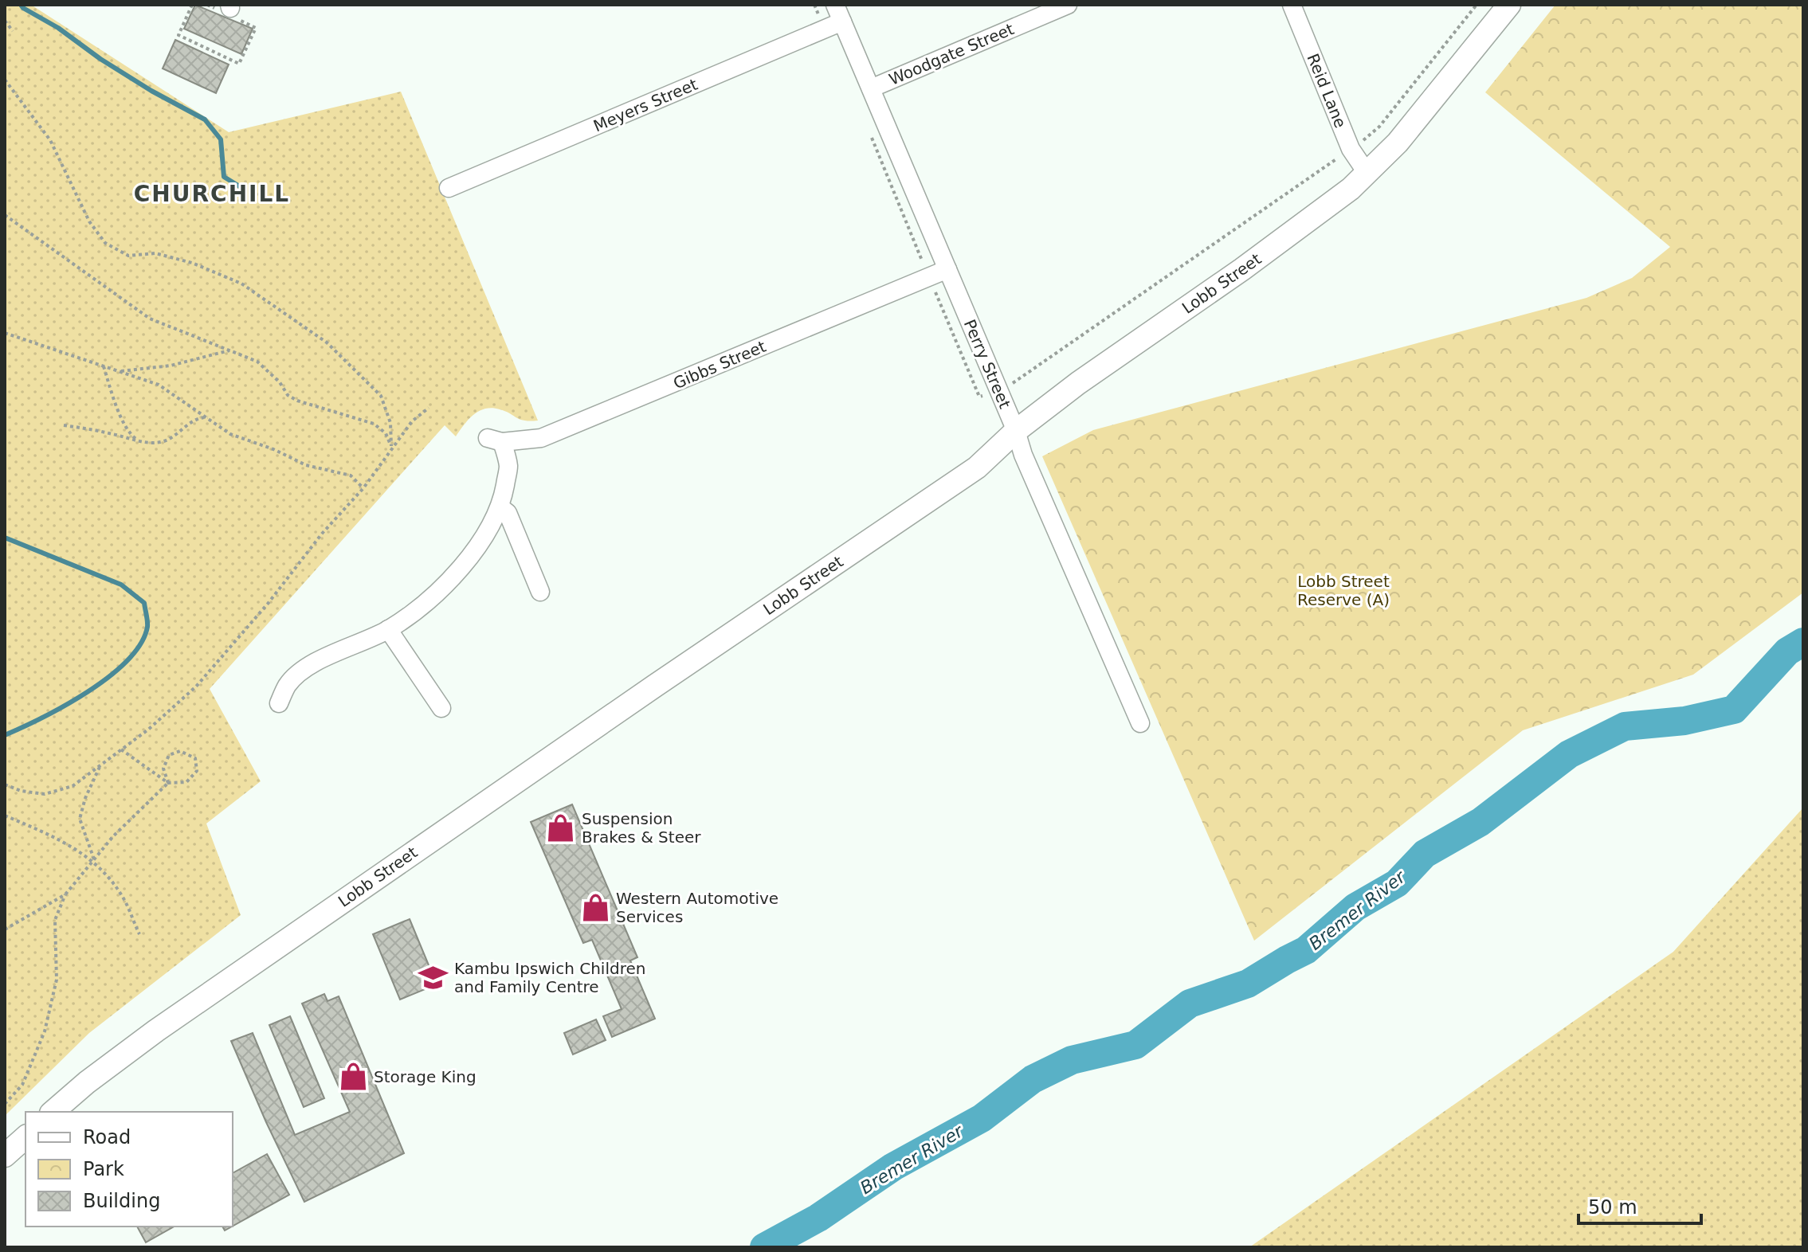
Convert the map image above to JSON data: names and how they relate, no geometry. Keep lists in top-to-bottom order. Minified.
{"streets":{"main road":["Lobb Street"],"street":["Woodgate Street","Reid Lane","Meyers Street","Perry Street","Gibbs Street"]},"crossings":[["Woodgate Street","Perry Street"],["Reid Lane","Lobb Street"],["Meyers Street","Perry Street"],["Lobb Street","Perry Street"],["Perry Street","Gibbs Street"]],"districts":["CHURCHILL"],"water":["Bremer River"],"parks":["Lobb Street Reserve (A)"],"places":{"shop":["Suspension Brakes & Steer","Western Automotive Services","Storage King"],"school or university":["Kambu Ipswich Children and Family Centre"]},"legend":["Road","Park","Building"],"scale_bar":"50 m"}
